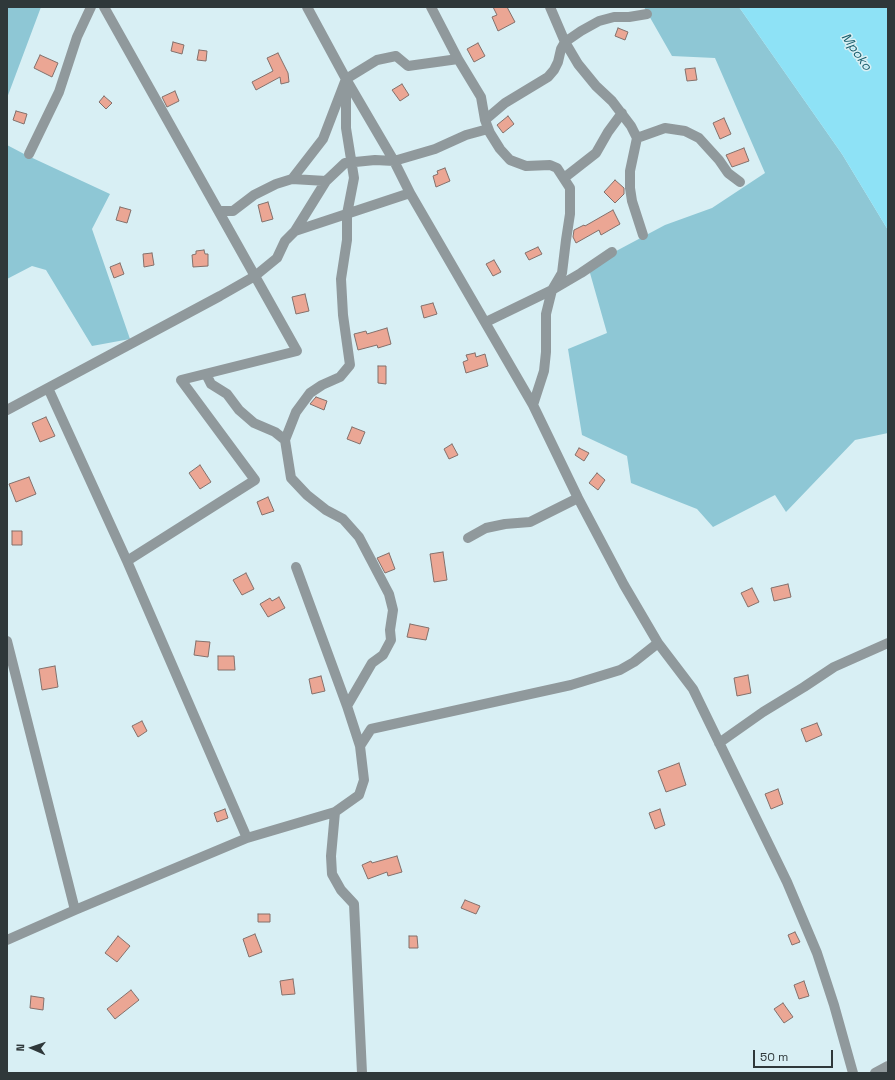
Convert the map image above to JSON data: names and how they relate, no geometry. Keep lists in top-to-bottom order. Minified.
{"water":["Mpoko"],"scale_bar":"50 m","north":"left"}
